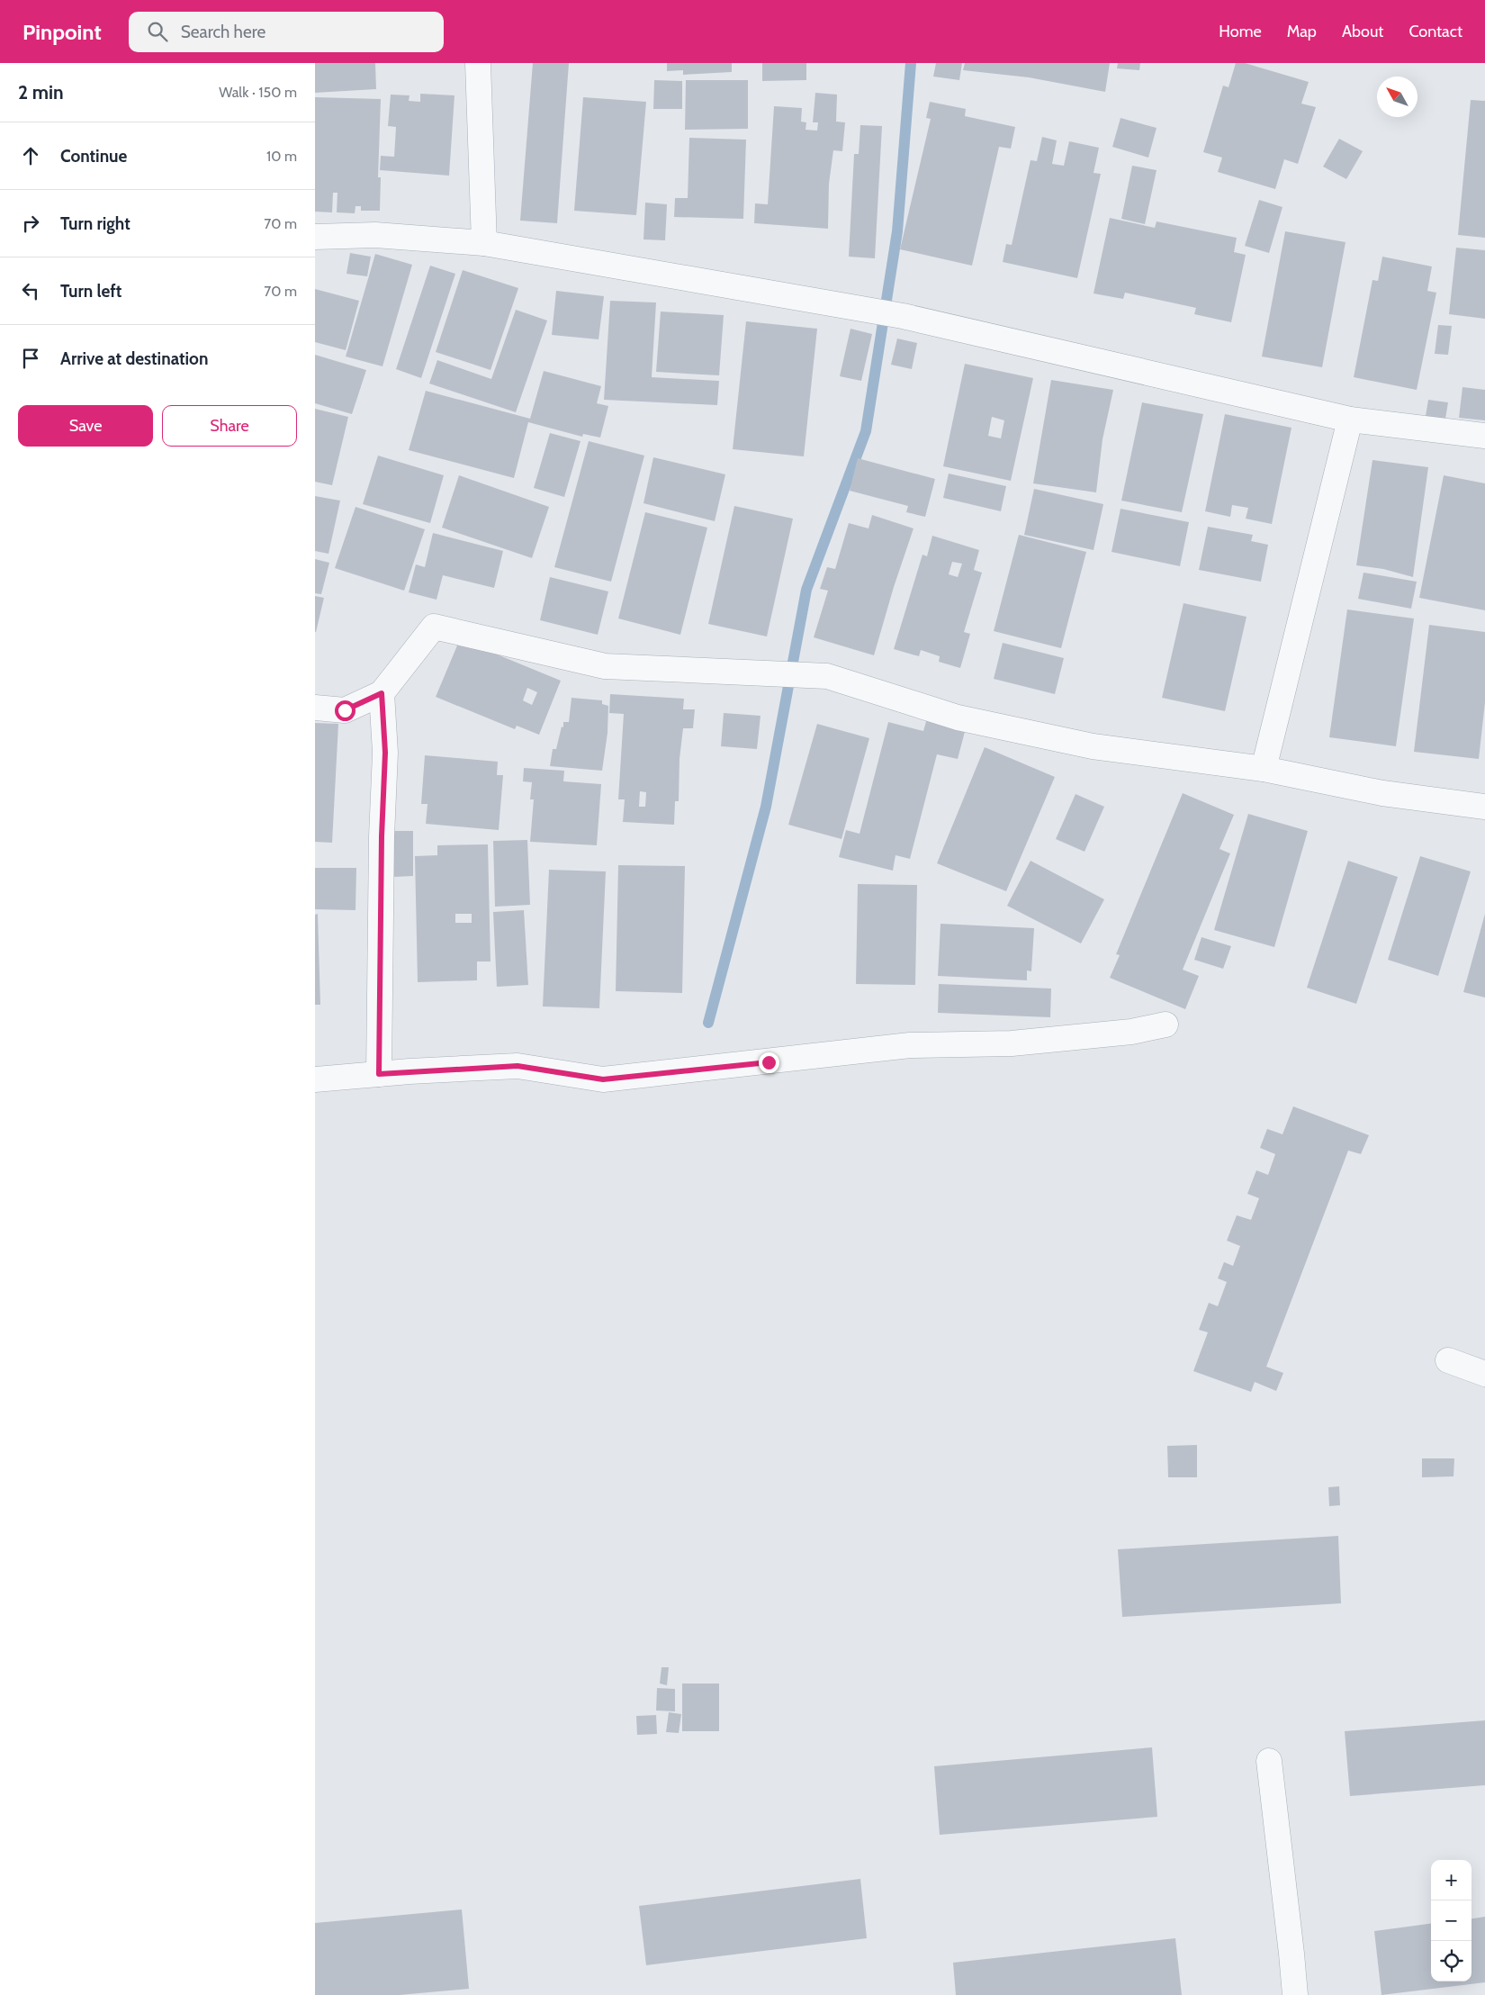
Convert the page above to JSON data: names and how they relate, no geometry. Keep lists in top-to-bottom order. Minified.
{"north":"top left","page":{"header":"Pinpoint","search":"Search here","nav":["Home","Map","About","Contact"],"heading":["2 min","Walk · 150 m"],"list":[["Continue","10 m"],["Turn right","70 m"],["Turn left","70 m"],"Arrive at destination"],"buttons":["Save","Share"],"map_buttons":["+","−"]}}
